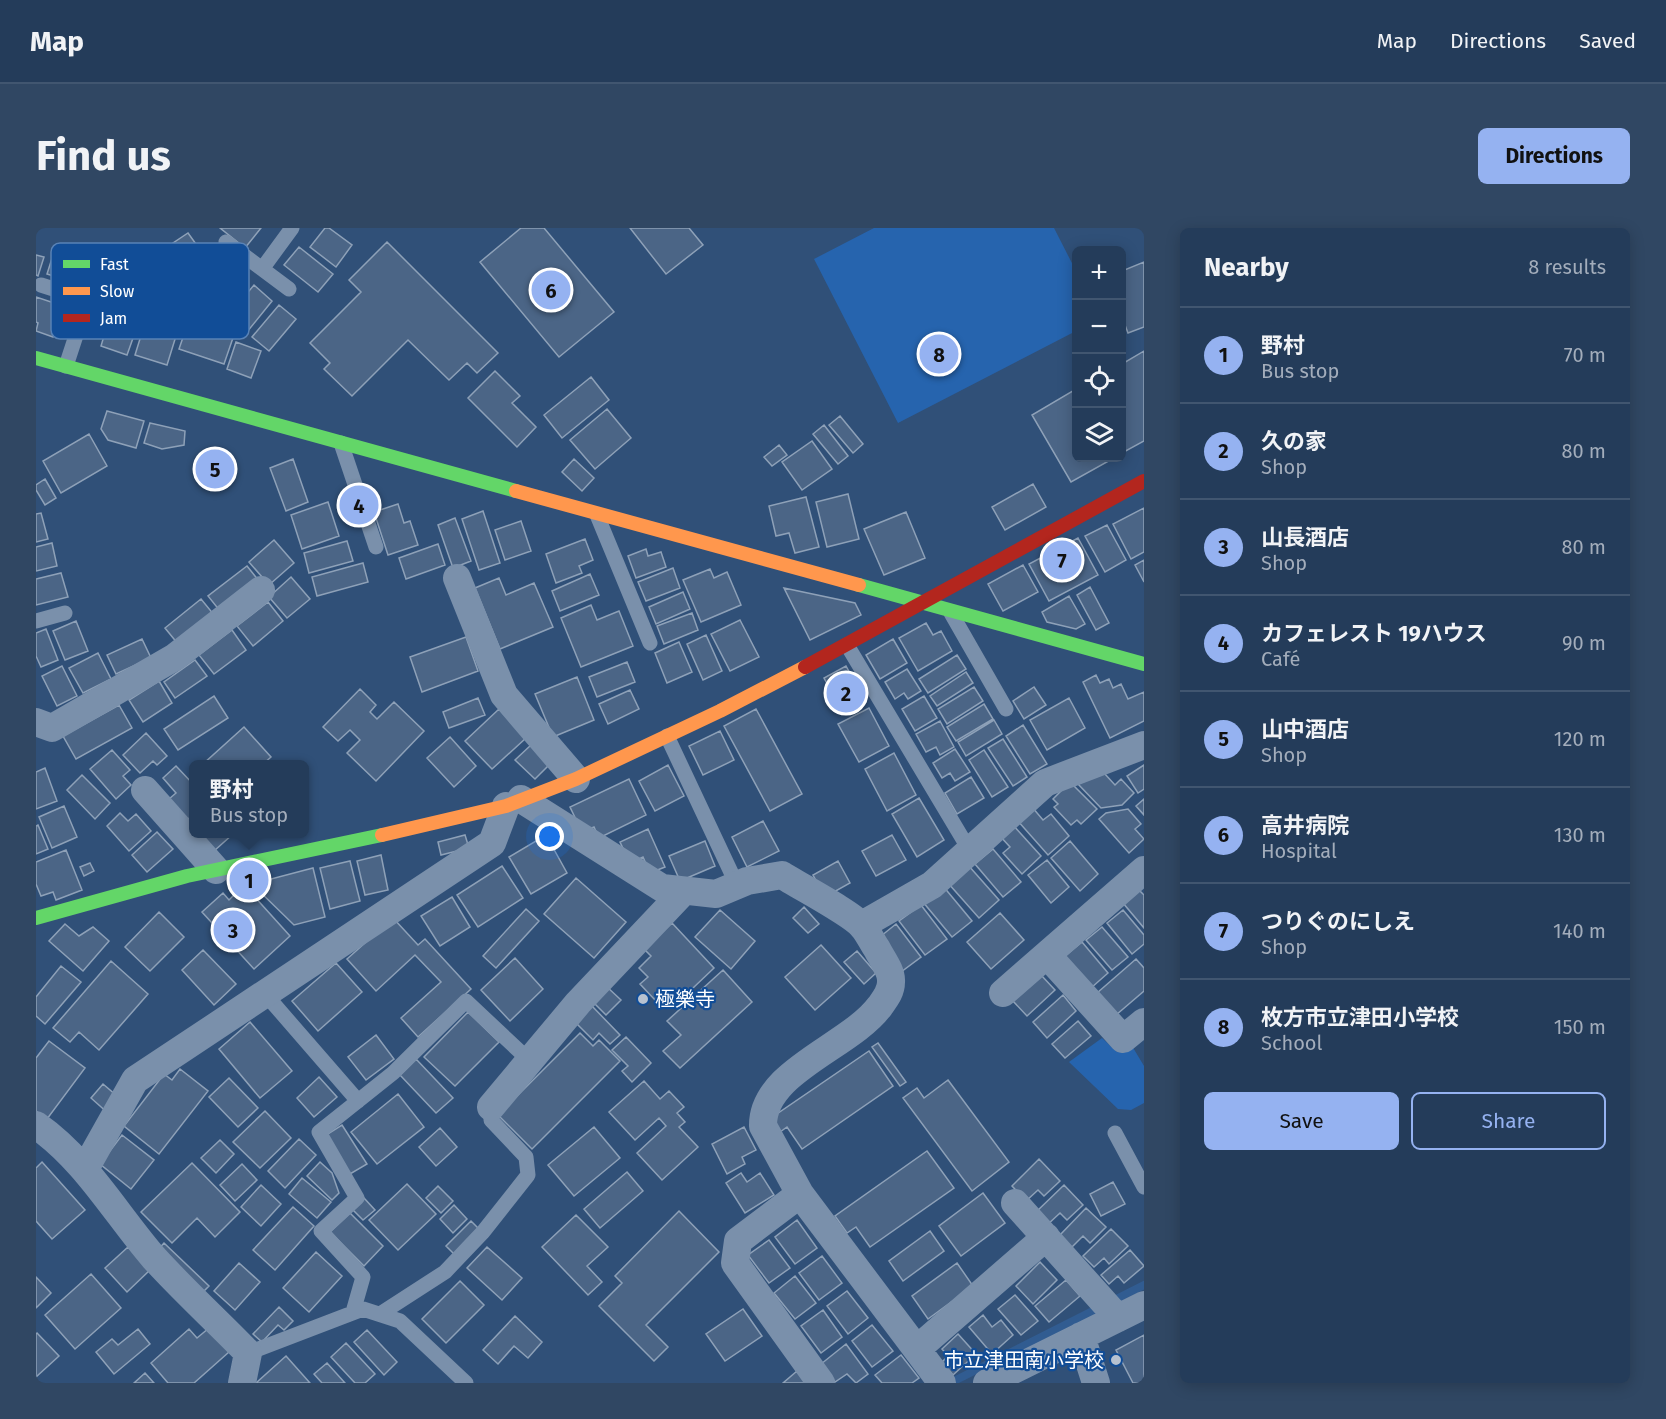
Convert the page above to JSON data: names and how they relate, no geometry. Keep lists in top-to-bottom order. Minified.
{"places":["極樂寺","市立津田南小学校"],"legend":["Fast","Slow","Jam"],"page":{"header":"Map","nav":["Map","Directions","Saved"],"buttons":["Directions",["Save","Share"]],"title":"Find us","heading":["Nearby","8 results"],"map_buttons":["+","−"],"pins":["6","8","5","4","7","2","1","3"],"list":[{"mark":"1","name":"野村","note":"Bus stop","value":"70 m"},{"mark":"2","name":"久の家","note":"Shop","value":"80 m"},{"mark":"3","name":"山長酒店","note":"Shop","value":"80 m"},{"mark":"4","name":"カフェレスト 19ハウス","note":"Café","value":"90 m"},{"mark":"5","name":"山中酒店","note":"Shop","value":"120 m"},{"mark":"6","name":"高井病院","note":"Hospital","value":"130 m"},{"mark":"7","name":"つりぐのにしえ","note":"Shop","value":"140 m"},{"mark":"8","name":"枚方市立津田小学校","note":"School","value":"150 m"}],"popup":["野村","Bus stop"]}}
